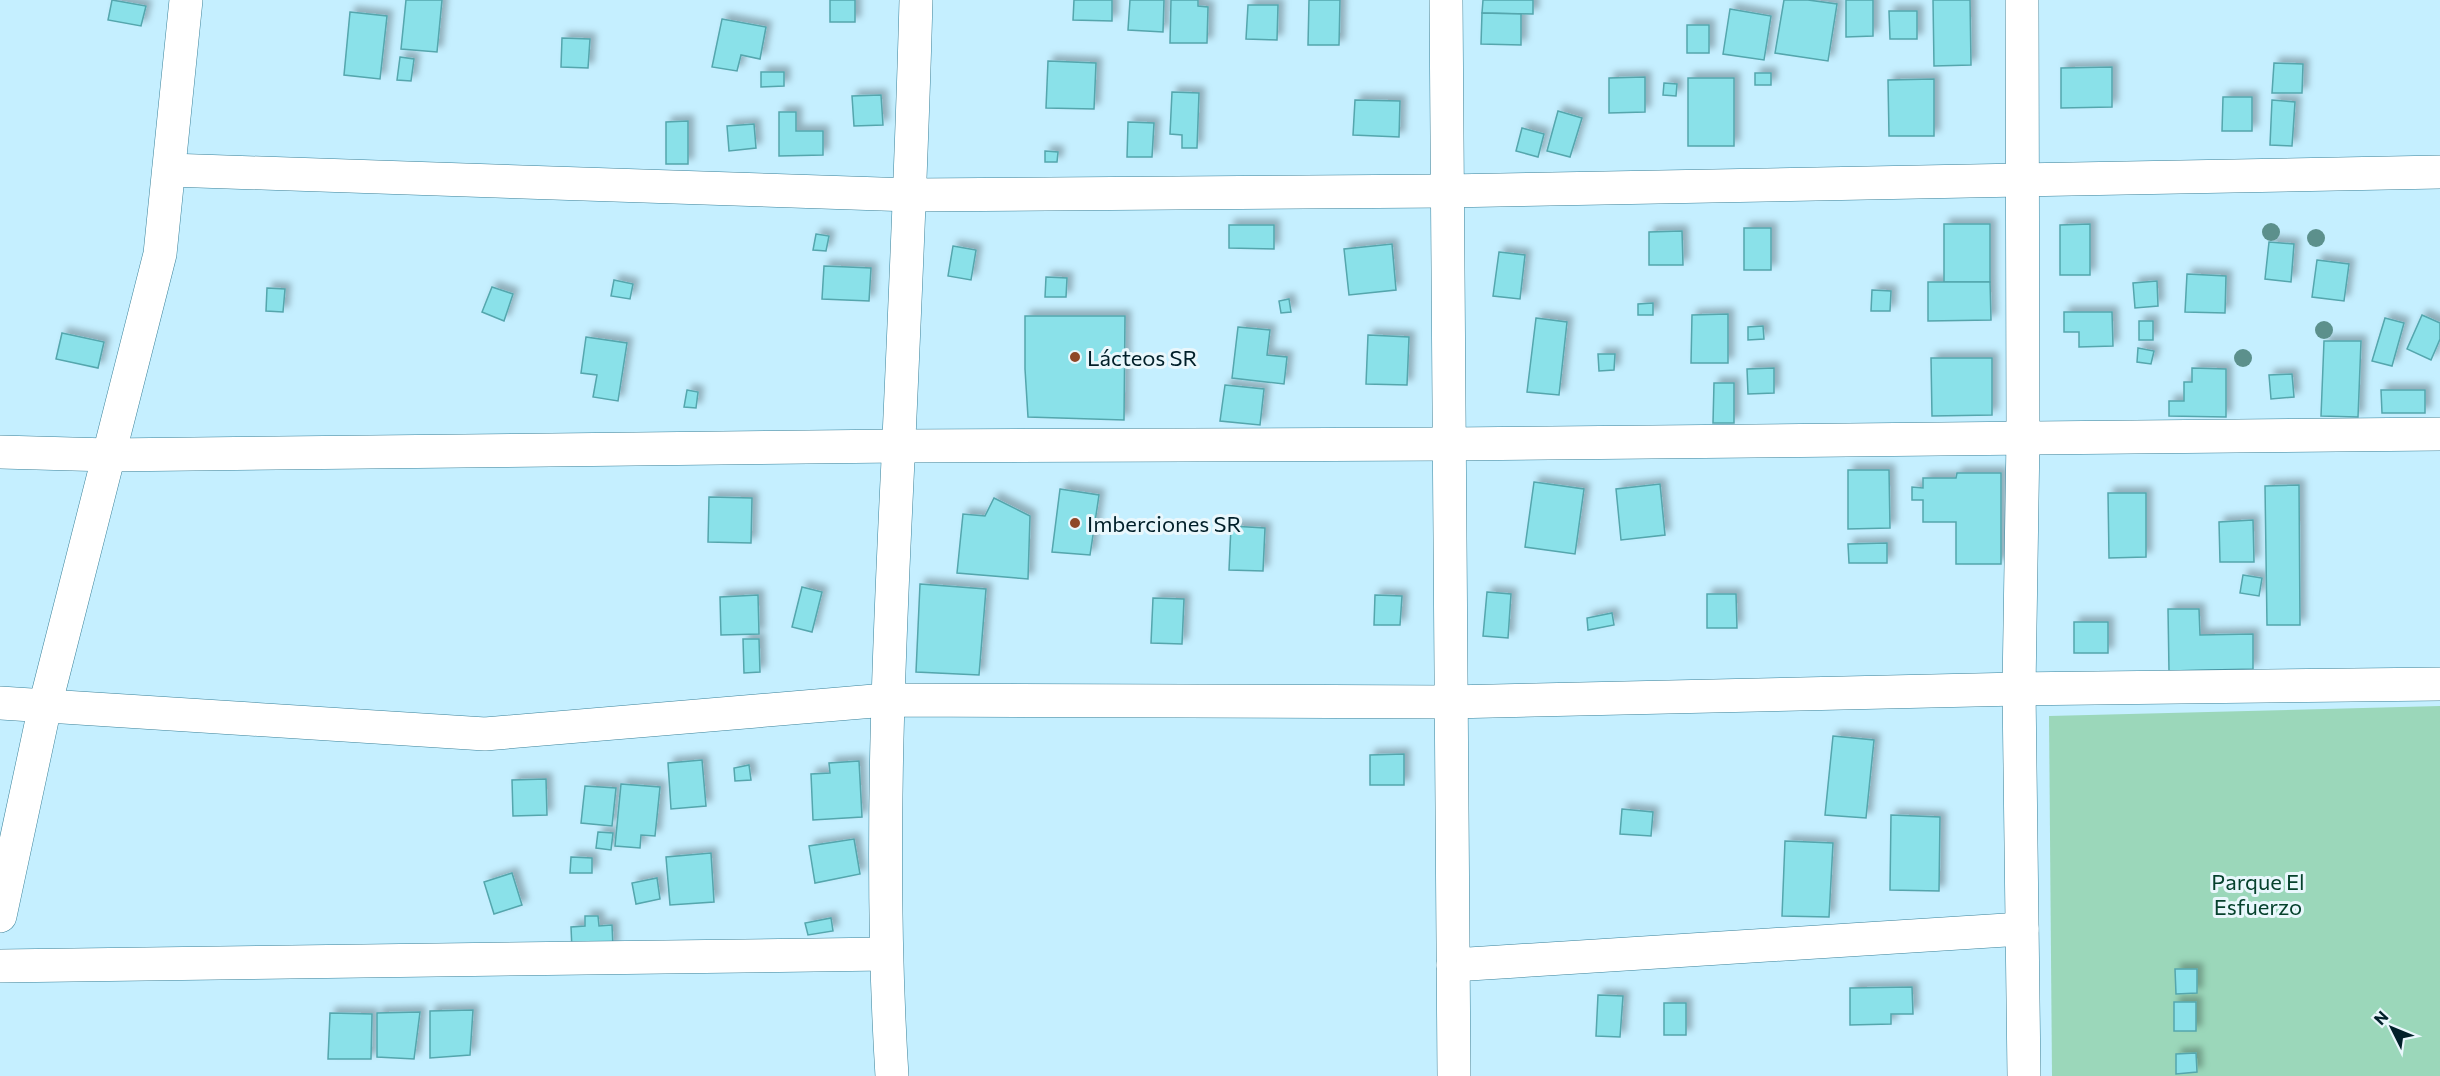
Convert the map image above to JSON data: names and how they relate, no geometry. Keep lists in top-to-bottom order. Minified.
{"parks":["Parque El Esfuerzo"],"places":["Lácteos SR","Imberciones SR"],"north":"top left"}
